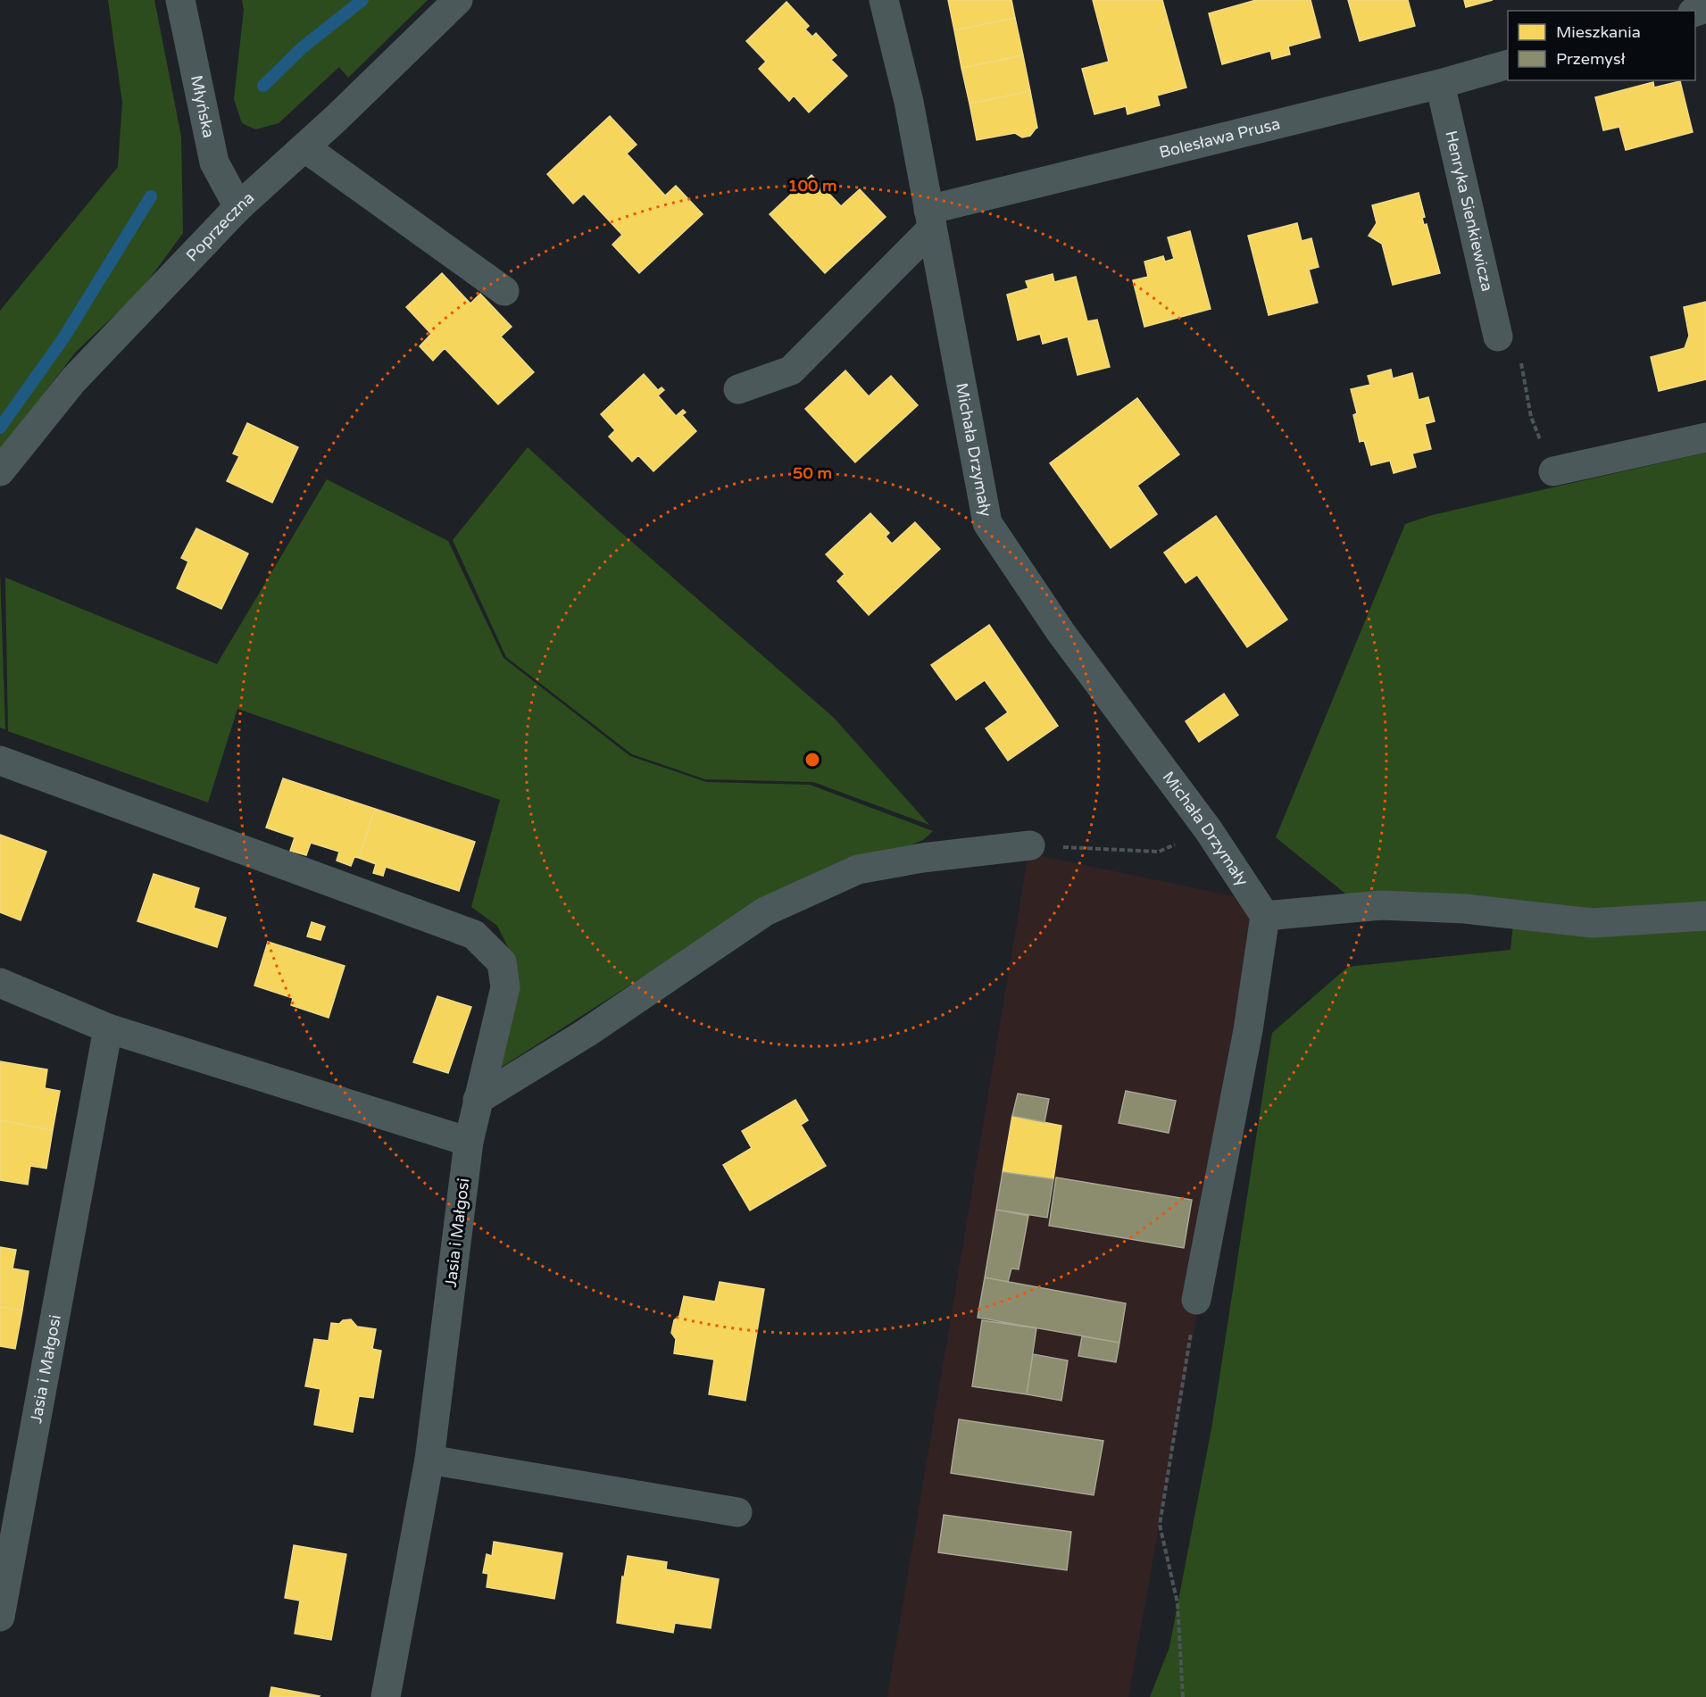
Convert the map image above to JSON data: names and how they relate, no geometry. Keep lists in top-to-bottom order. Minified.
{"streets":{"street":["Młyńska","Bolesława Prusa","Henryka Sienkiewicza","Poprzeczna","Michała Drzymały","Jasia i Małgosi"]},"crossings":[["Młyńska","Poprzeczna"],["Bolesława Prusa","Henryka Sienkiewicza"],["Bolesława Prusa","Michała Drzymały"]],"legend":["Mieszkania","Przemysł"],"rings":["100 m","50 m"]}
